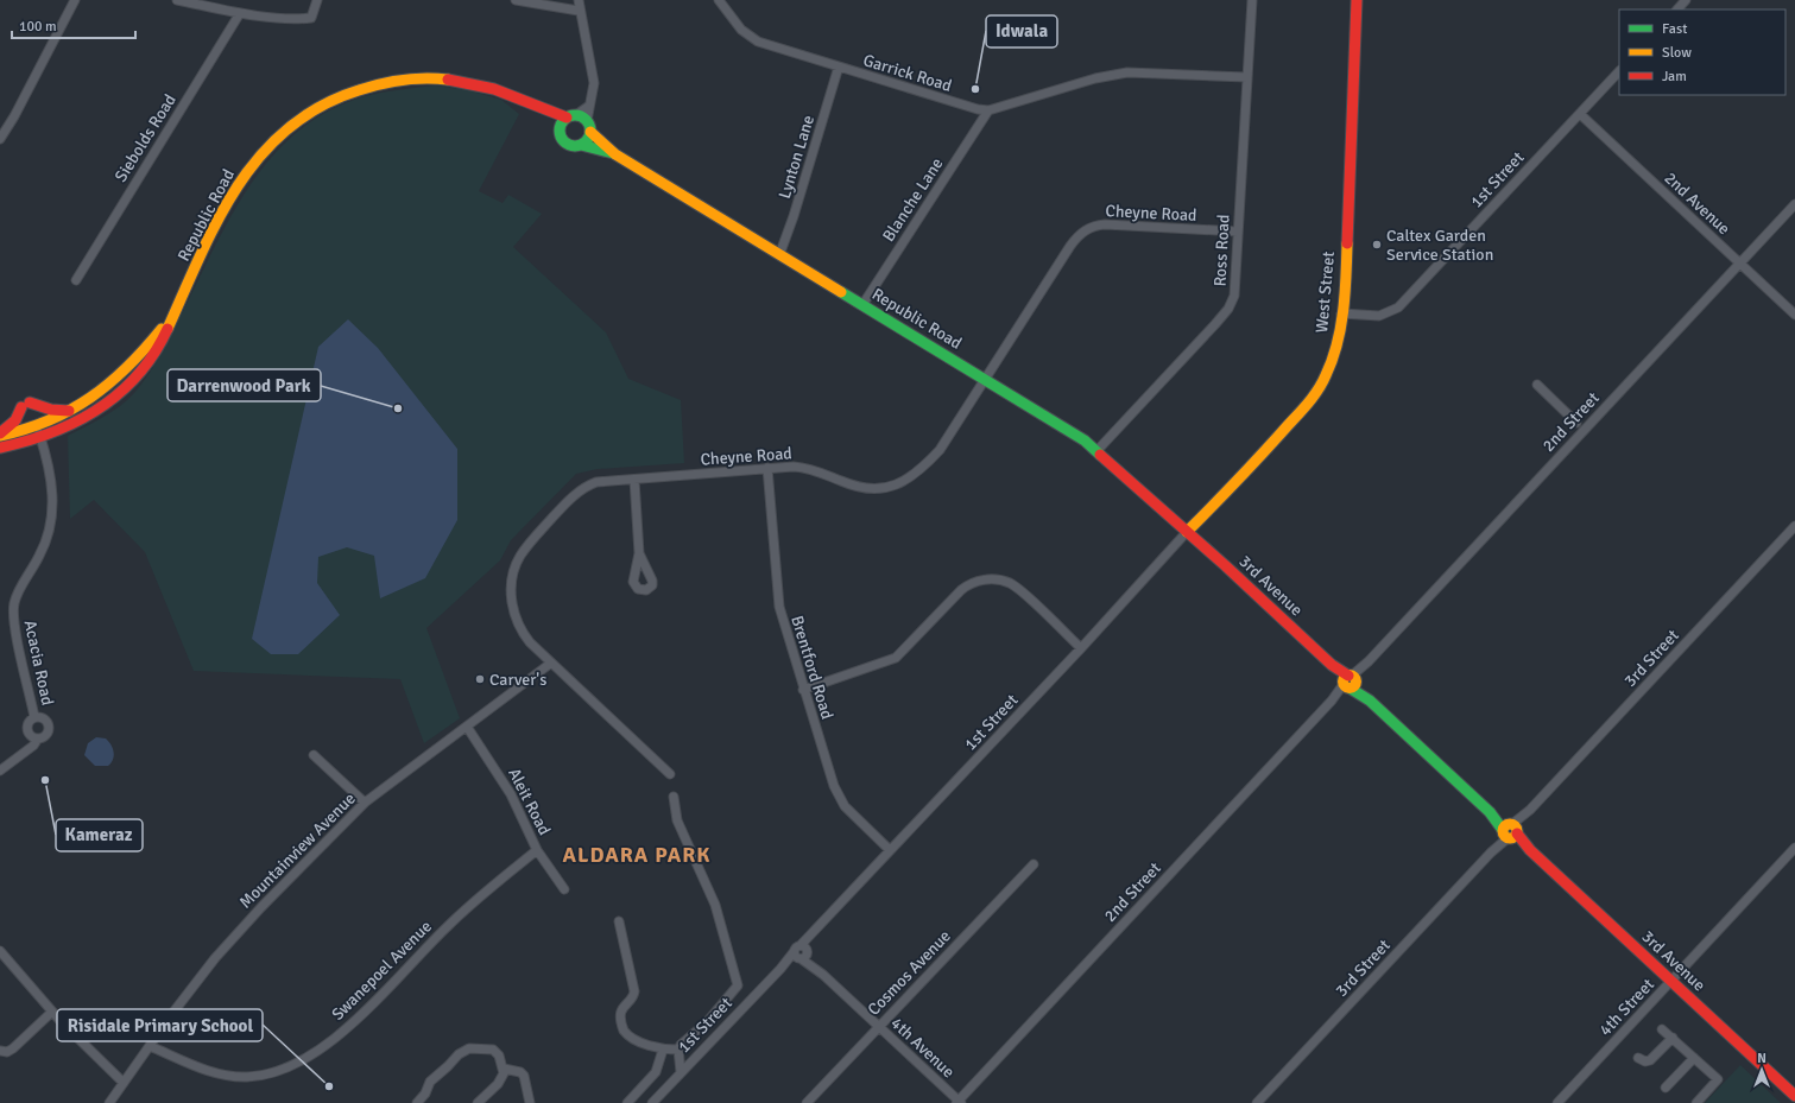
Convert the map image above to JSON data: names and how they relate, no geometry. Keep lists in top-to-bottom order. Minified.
{"streets":{"main road":["Republic Road","West Street","3rd Avenue"],"street":["Garrick Road","Siebolds Road","Lynton Lane","1st Street","Blanche Lane","2nd Avenue","Cheyne Road","Ross Road","2nd Street","3rd Street","Acacia Road","Brentford Road","Aleit Road","Mountainview Avenue","Swanepoel Avenue","Cosmos Avenue","4th Street","4th Avenue"]},"crossings":[["Garrick Road","Lynton Lane"],["Garrick Road","Blanche Lane"],["Garrick Road","Ross Road"],["Lynton Lane","Republic Road"],["1st Street","2nd Avenue"],["1st Street","Republic Road"],["1st Street","West Street"],["1st Street","3rd Avenue"],["1st Street","Brentford Road"],["1st Street","4th Avenue"],["Blanche Lane","Republic Road"],["2nd Avenue","2nd Street"],["Cheyne Road","Republic Road"],["Cheyne Road","Ross Road"],["Cheyne Road","Brentford Road"],["Cheyne Road","Mountainview Avenue"],["Republic Road","Ross Road"],["Republic Road","West Street"],["Republic Road","3rd Avenue"],["Republic Road","Acacia Road"],["West Street","3rd Avenue"],["2nd Street","3rd Avenue"],["2nd Street","4th Avenue"],["3rd Avenue","3rd Street"],["3rd Avenue","4th Street"],["Aleit Road","Mountainview Avenue"],["Aleit Road","Swanepoel Avenue"],["Mountainview Avenue","Swanepoel Avenue"],["Cosmos Avenue","4th Avenue"]],"districts":["ALDARA PARK"],"places":["Idwala","Caltex Garden Service Station","Darrenwood Park","Carver's","Kameraz","Risidale Primary School"],"legend":["Fast","Slow","Jam"],"scale_bar":"100 m","north":"top"}
